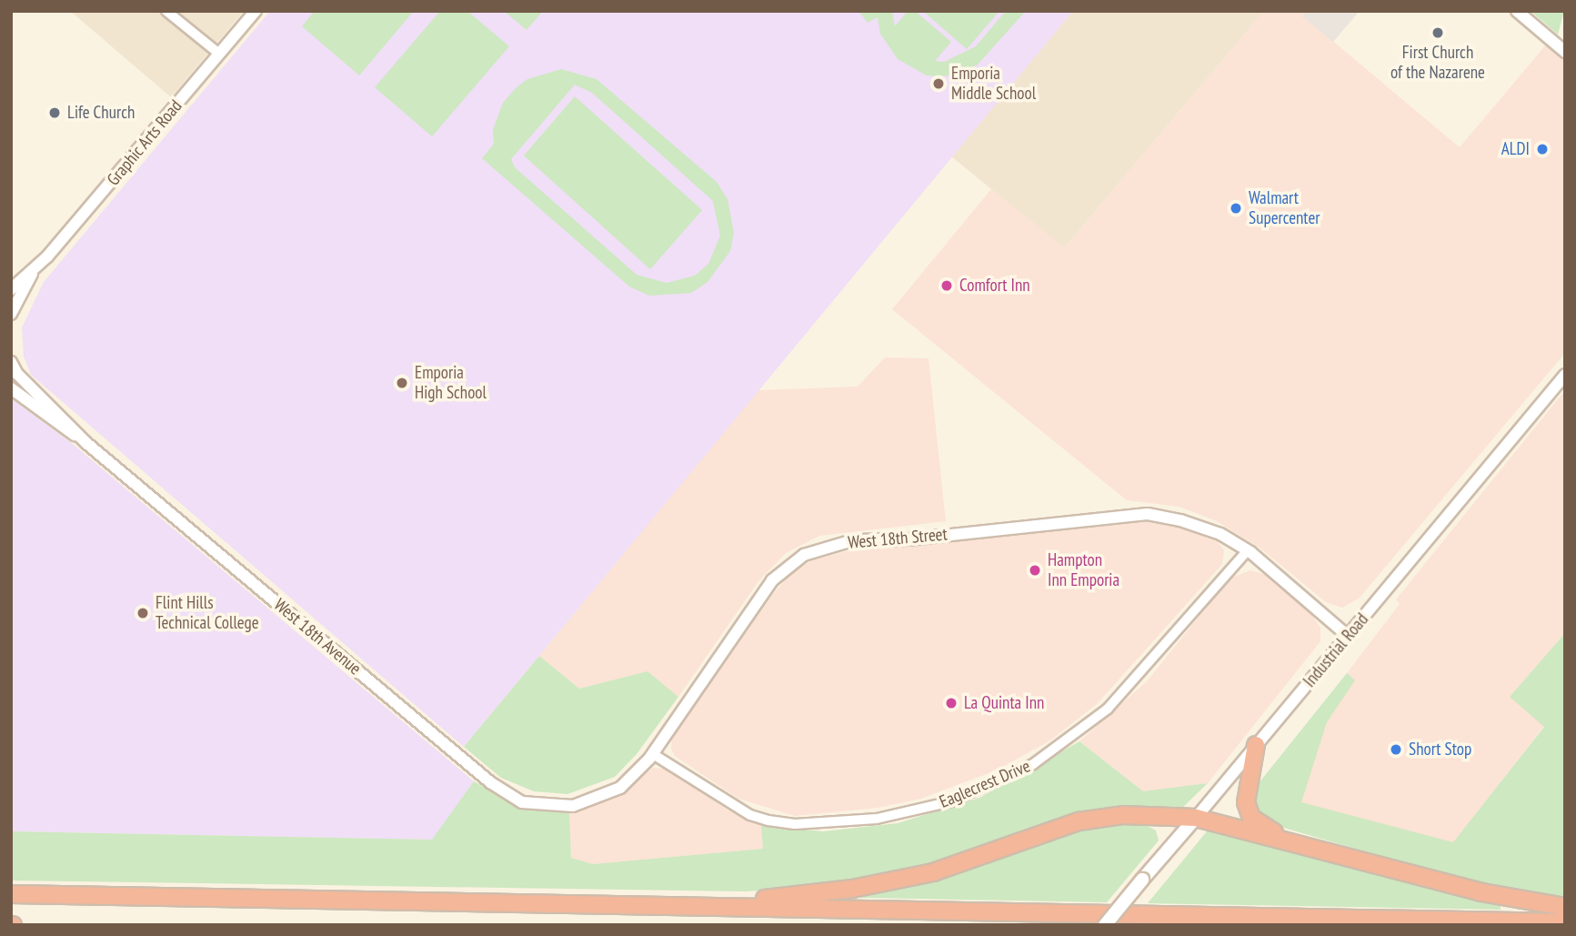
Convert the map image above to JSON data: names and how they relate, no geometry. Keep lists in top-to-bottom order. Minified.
{"streets":{"main road":["Industrial Road"],"street":["Graphic Arts Road","West 18th Street","West 18th Avenue","Eaglecrest Drive"]},"crossings":[["West 18th Street","West 18th Avenue"],["West 18th Street","Industrial Road"],["West 18th Street","Eaglecrest Drive"]],"places":["First Church of the Nazarene","Emporia Middle School","Life Church","ALDI","Walmart Supercenter","Comfort Inn","Emporia High School","Hampton Inn Emporia","Flint Hills Technical College","La Quinta Inn","Short Stop"]}
